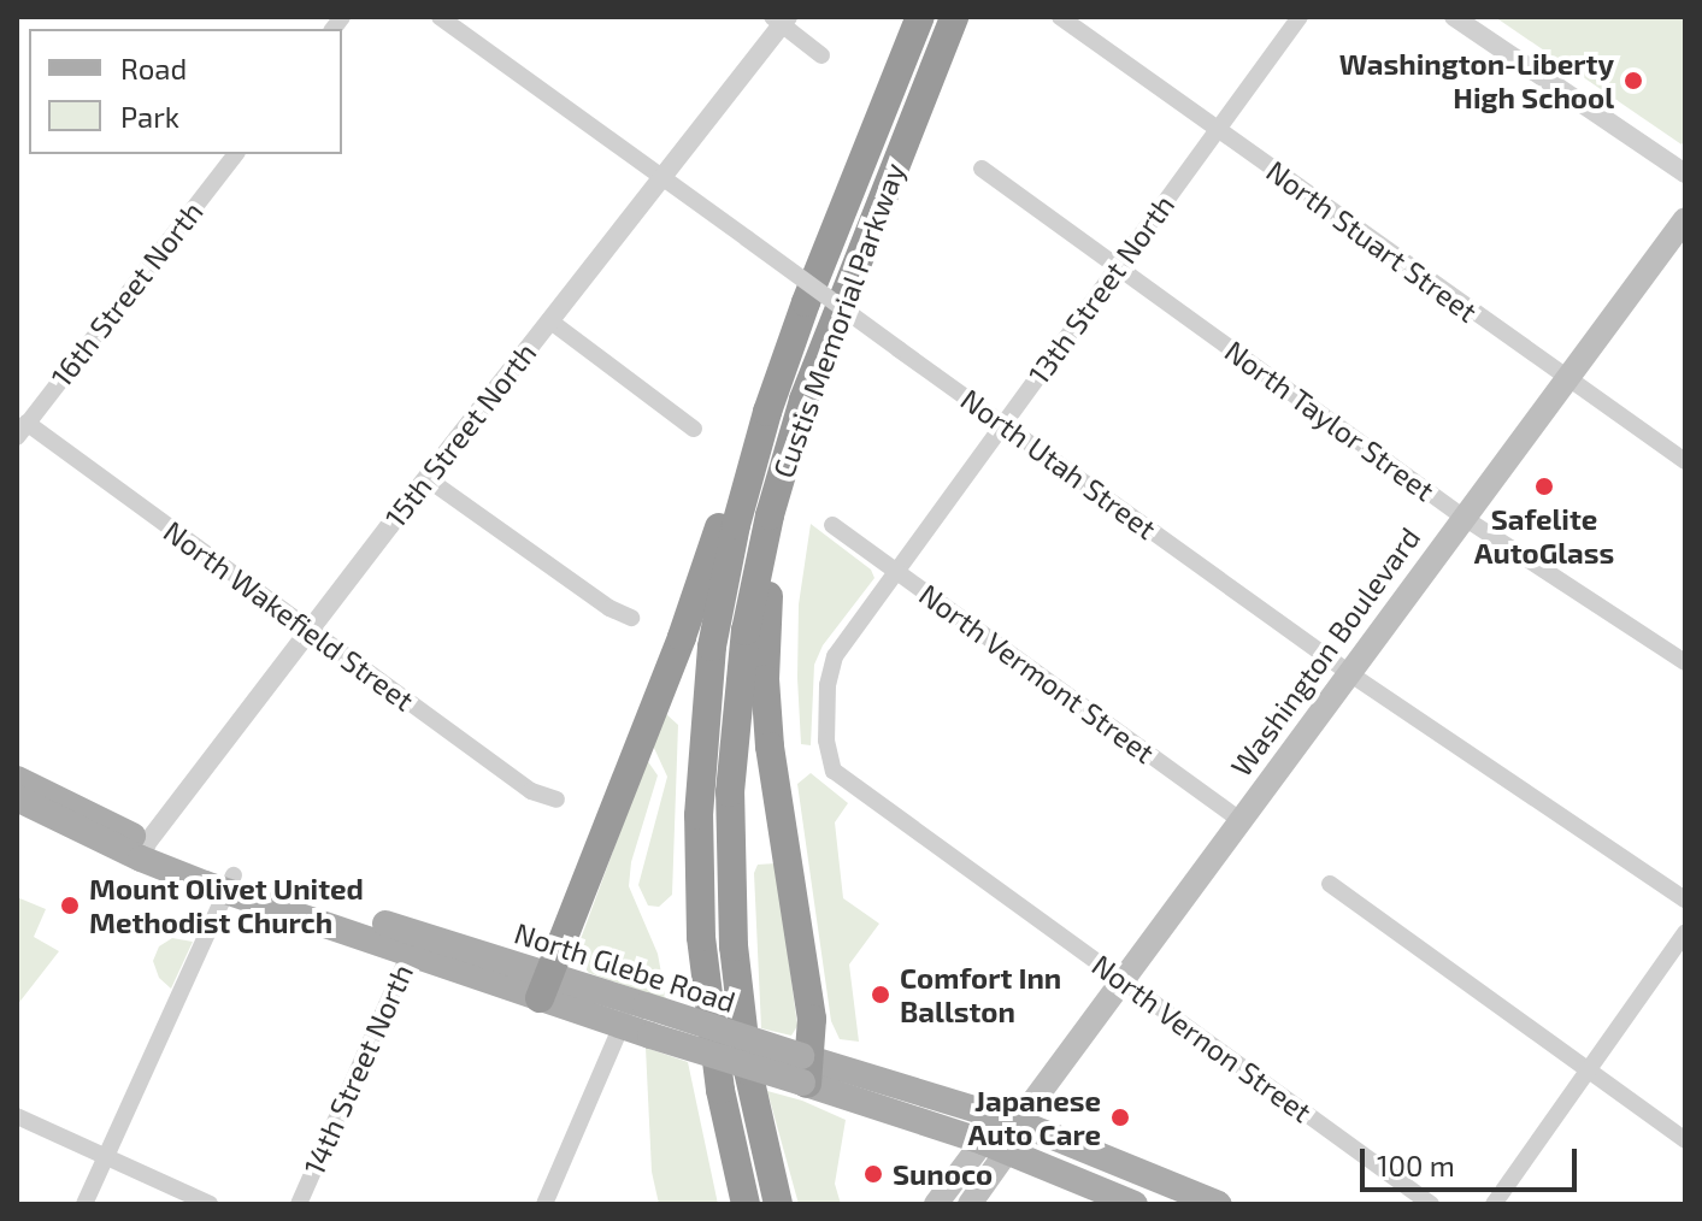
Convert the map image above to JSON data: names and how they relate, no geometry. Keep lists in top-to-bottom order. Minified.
{"streets":{"highway":["Custis Memorial Parkway"],"main road":["Washington Boulevard","North Glebe Road"],"street":["North Stuart Street","13th Street North","16th Street North","North Taylor Street","15th Street North","North Utah Street","North Wakefield Street","North Vermont Street","North Vernon Street","14th Street North"]},"crossings":[["North Stuart Street","13th Street North"],["North Stuart Street","Washington Boulevard"],["13th Street North","North Taylor Street"],["13th Street North","North Utah Street"],["13th Street North","North Vermont Street"],["13th Street North","North Vernon Street"],["16th Street North","North Wakefield Street"],["North Taylor Street","Washington Boulevard"],["15th Street North","North Utah Street"],["15th Street North","North Wakefield Street"],["15th Street North","North Glebe Road"],["North Utah Street","Washington Boulevard"],["Washington Boulevard","North Vermont Street"],["Washington Boulevard","North Glebe Road"],["Washington Boulevard","North Vernon Street"],["North Glebe Road","14th Street North"]],"places":["Washington-Liberty High School","Safelite AutoGlass","Mount Olivet United Methodist Church","Comfort Inn Ballston","Japanese Auto Care","Sunoco"],"legend":["Road","Park"],"scale_bar":"100 m"}
